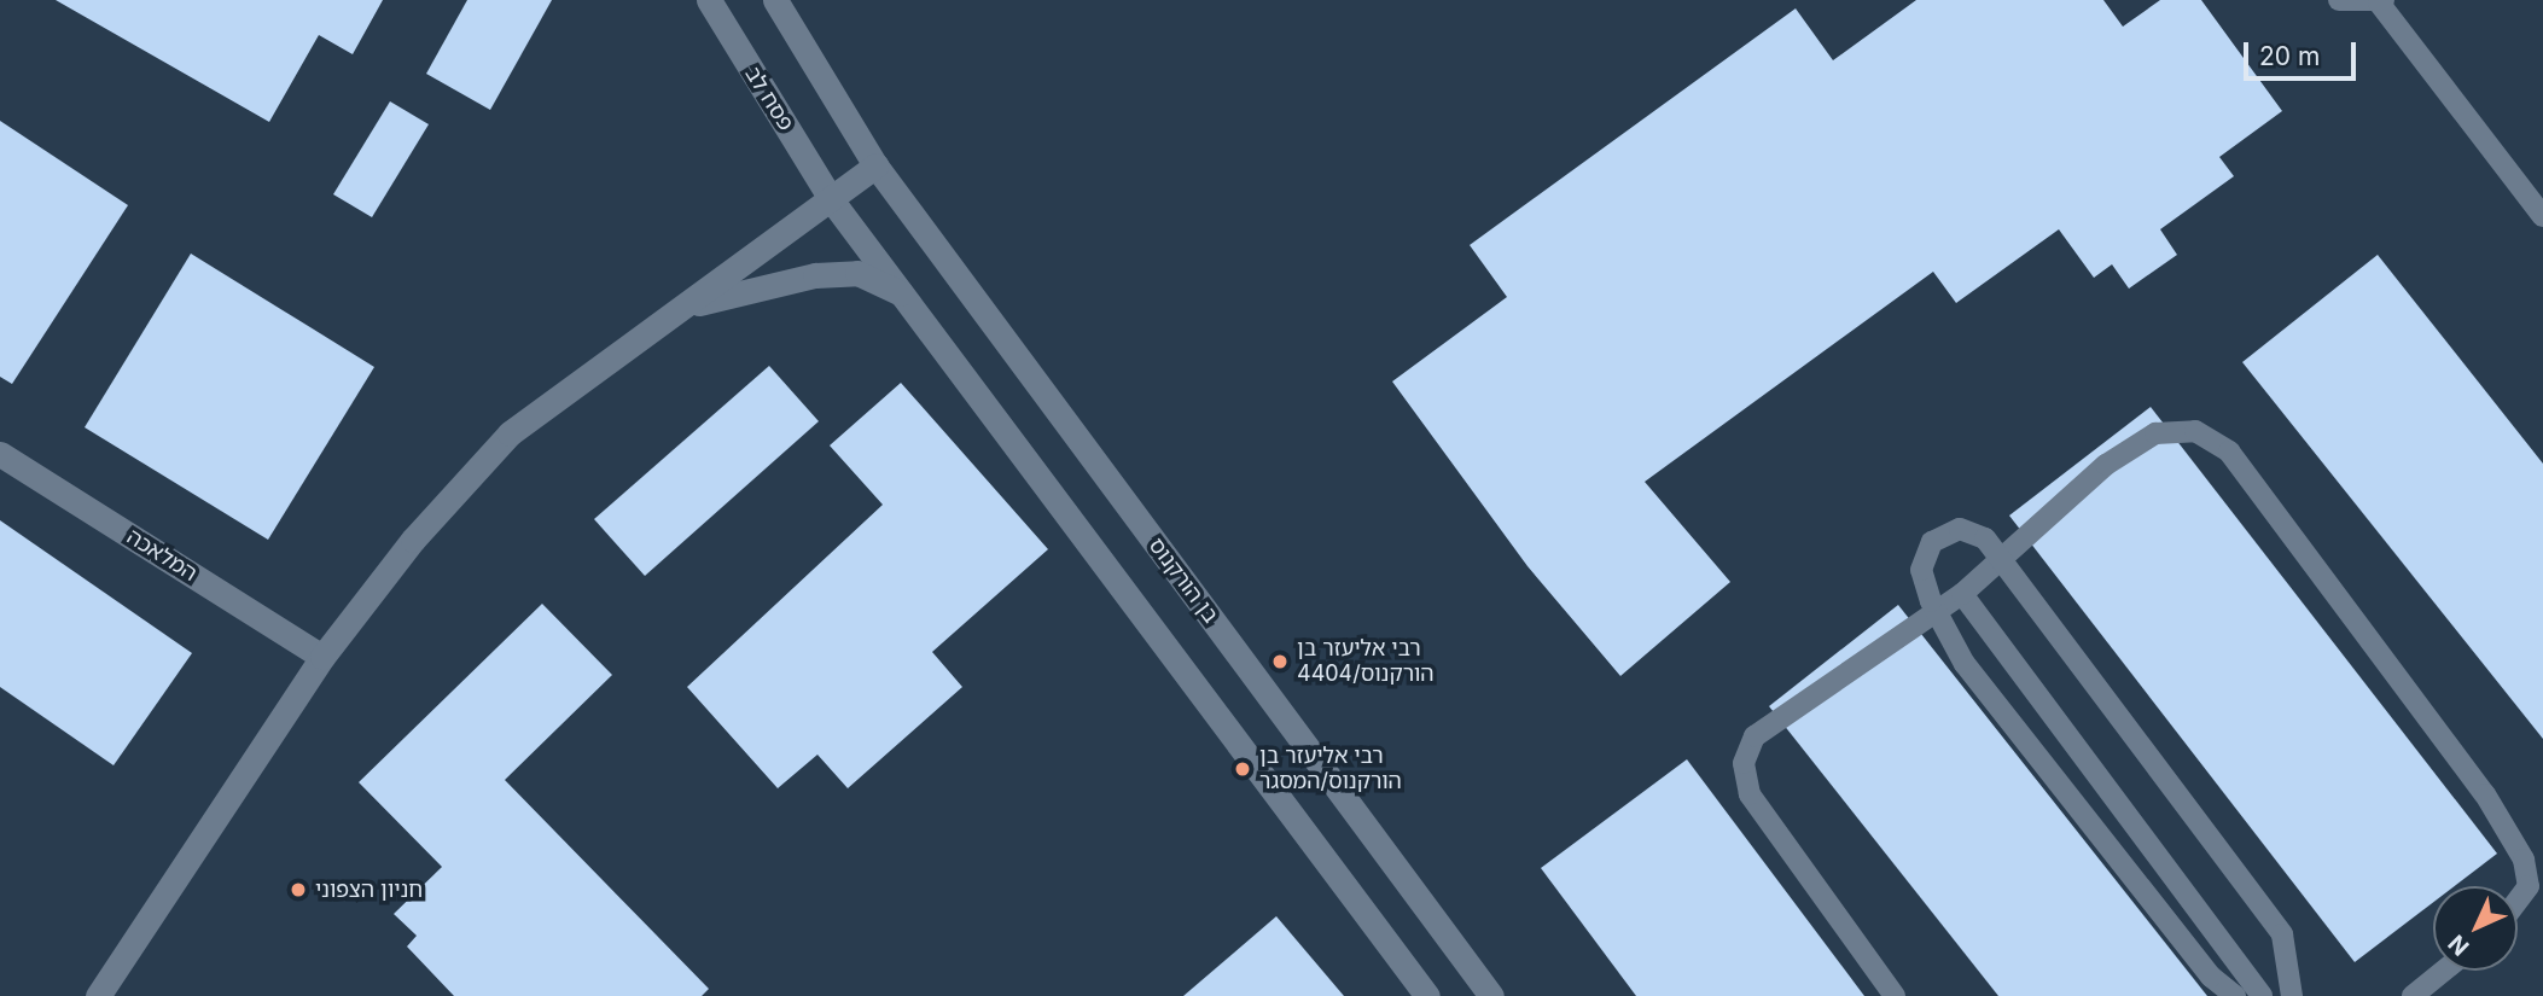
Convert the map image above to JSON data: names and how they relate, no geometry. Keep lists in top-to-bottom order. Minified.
{"streets":{"street":["פסח לב","המלאכה","בן הורקנוס"]},"places":["רבי אליעזר בן הורקנוס/4404","רבי אליעזר בן הורקנוס/המסגר","חניון הצפוני"],"scale_bar":"20 m","north":"bottom left"}
